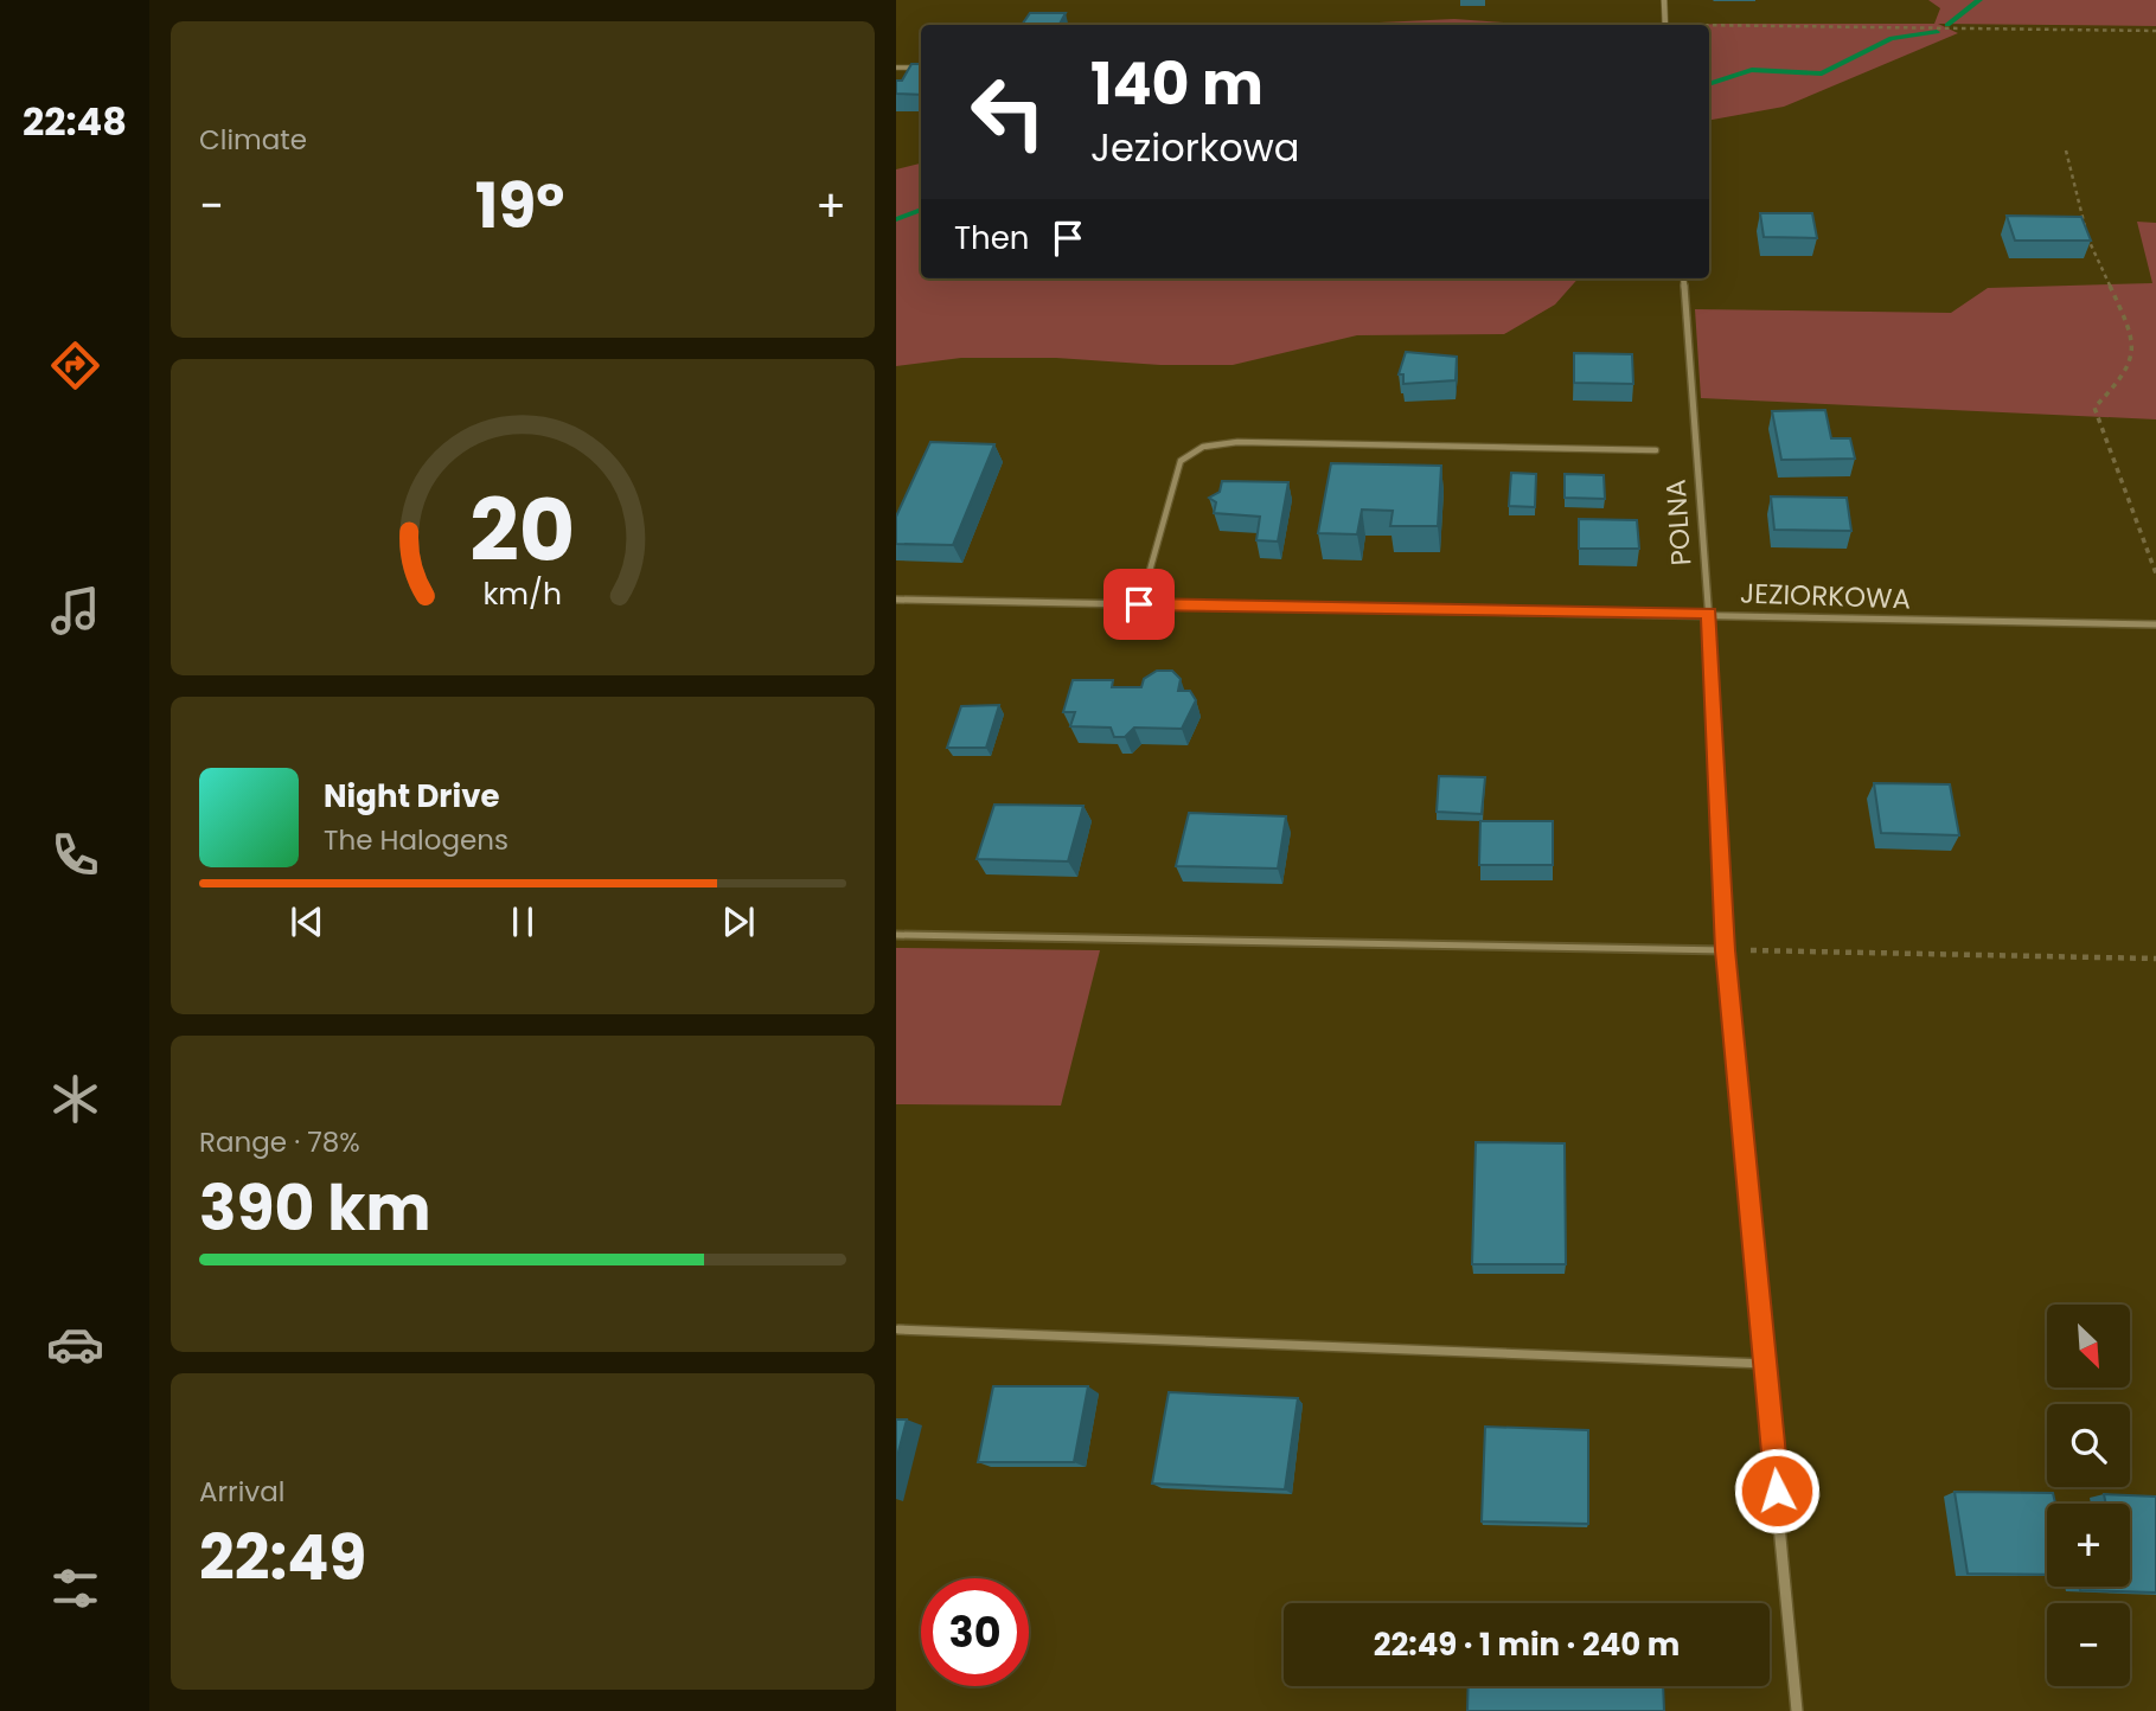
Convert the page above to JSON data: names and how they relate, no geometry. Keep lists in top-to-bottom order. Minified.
{"streets":{"street":["POLNA","JEZIORKOWA"]},"crossings":[["POLNA","JEZIORKOWA"]],"north":"bottom right","page":{"tabs":"22:48","tile":["Climate",["Range · 78%","390 km"],["Arrival","22:49"]],"turn":["140 m","Jeziorkowa"],"heat":["−","19°","+"],"then":"Then","song":["Night Drive","The Halogens"],"map_buttons":["+","−"],"limit":"30","trip":"22:49 · 1 min · 240 m","gauge":["20","km/h"]}}
